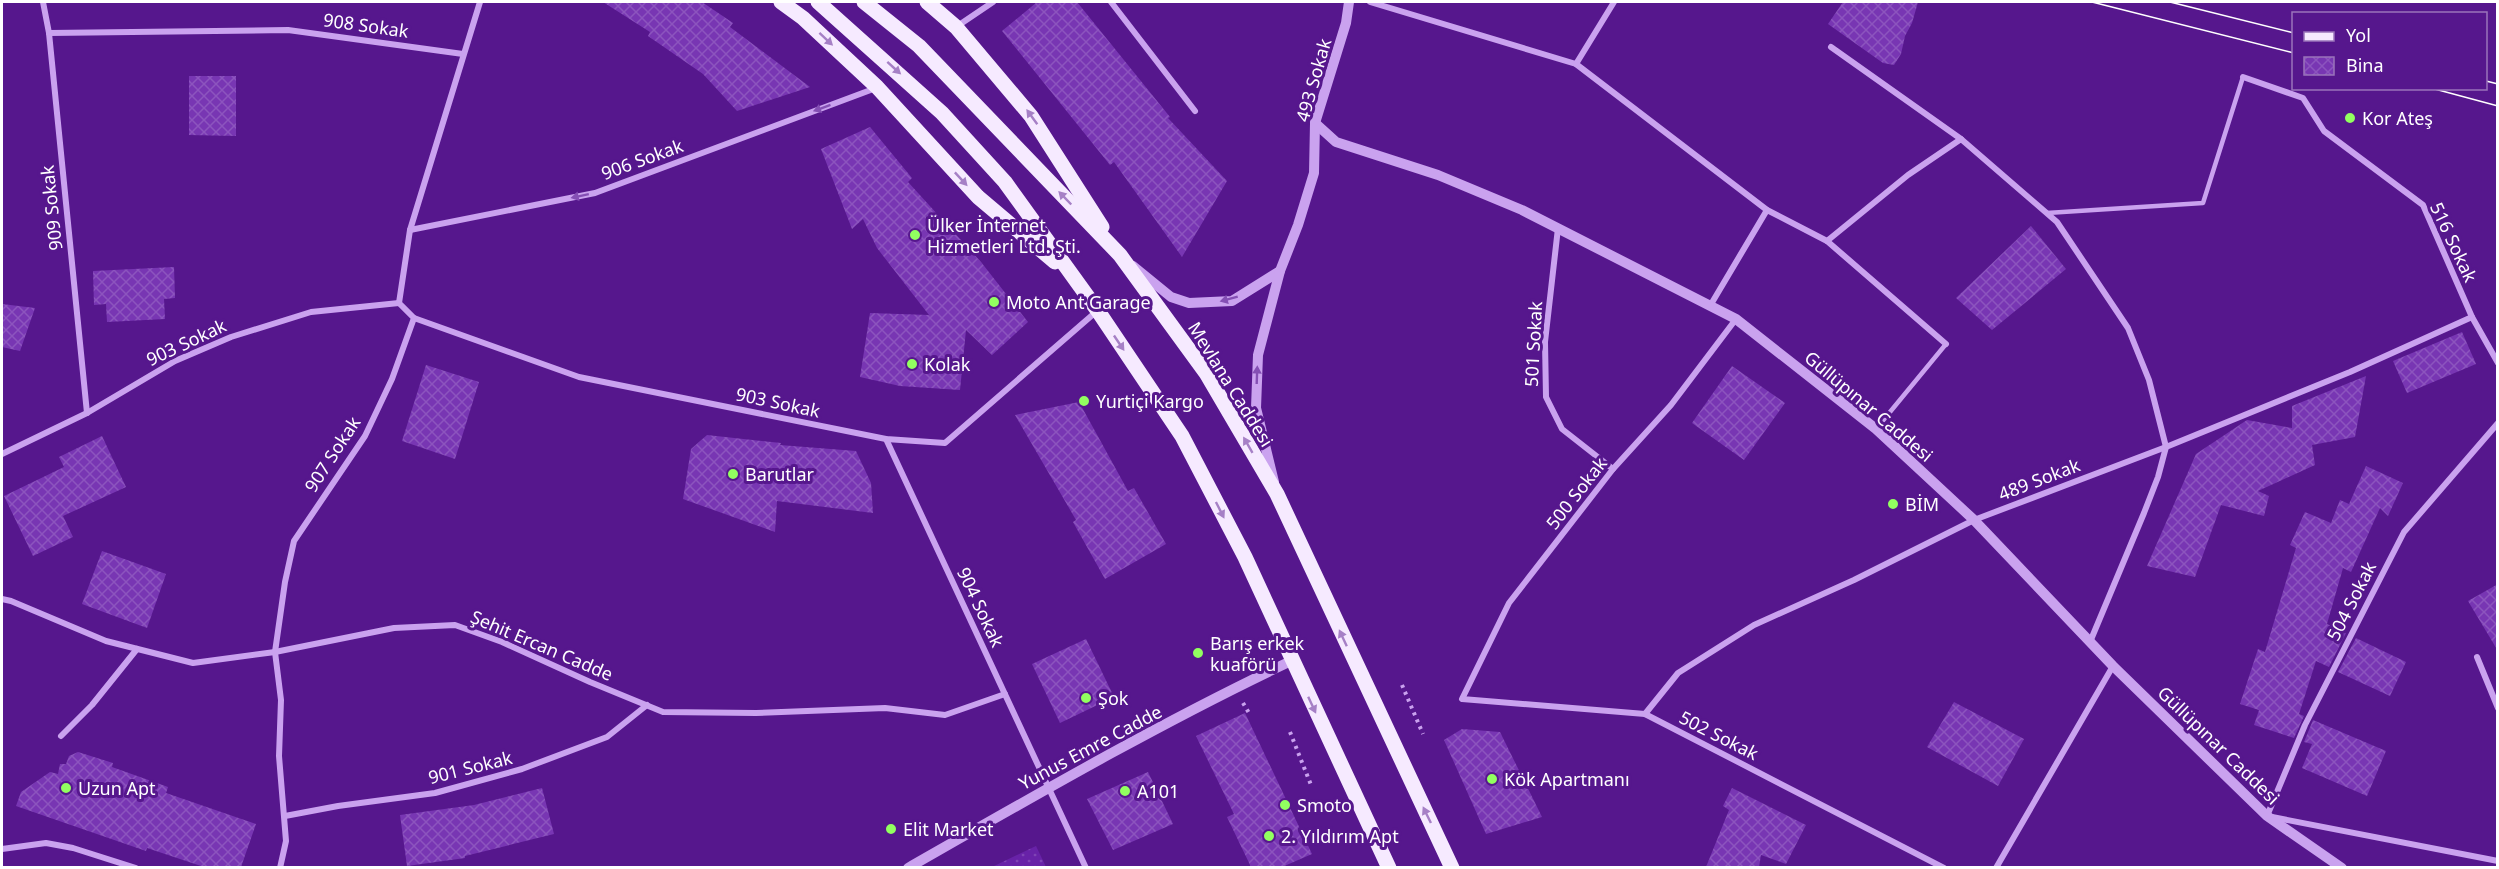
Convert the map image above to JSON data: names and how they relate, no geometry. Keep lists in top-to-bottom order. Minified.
{"streets":{"main road":["Mevlana Caddesi"],"street":["908 Sokak","493 Sokak","906 Sokak","909 Sokak","516 Sokak","903 Sokak","501 Sokak","Güllüpınar Caddesi","907 Sokak","489 Sokak","500 Sokak","504 Sokak","904 Sokak","Şehit Ercan Cadde","502 Sokak","Yunus Emre Cadde","901 Sokak"]},"crossings":[["908 Sokak","909 Sokak"],["493 Sokak","Mevlana Caddesi"],["493 Sokak","Güllüpınar Caddesi"],["909 Sokak","903 Sokak"],["516 Sokak","489 Sokak"],["903 Sokak","907 Sokak"],["903 Sokak","904 Sokak"],["501 Sokak","Güllüpınar Caddesi"],["501 Sokak","500 Sokak"],["Güllüpınar Caddesi","489 Sokak"],["Güllüpınar Caddesi","500 Sokak"],["Güllüpınar Caddesi","504 Sokak"],["907 Sokak","Şehit Ercan Cadde"],["907 Sokak","901 Sokak"],["489 Sokak","502 Sokak"],["500 Sokak","502 Sokak"],["904 Sokak","Şehit Ercan Cadde"],["904 Sokak","Yunus Emre Cadde"],["Şehit Ercan Cadde","901 Sokak"]],"one_way":["493 Sokak","906 Sokak"],"places":["Kor Ateş","Ülker İnternet Hizmetleri Ltd. Şti.","Moto Ant Garage","Kolak","Yurtiçi Kargo","Barutlar","BİM","Barış erkek kuaförü","Şok","Kök Apartmanı","Uzun Apt","A101","Smoto","Elit Market","2. Yıldırım Apt"],"legend":["Yol","Bina"]}
